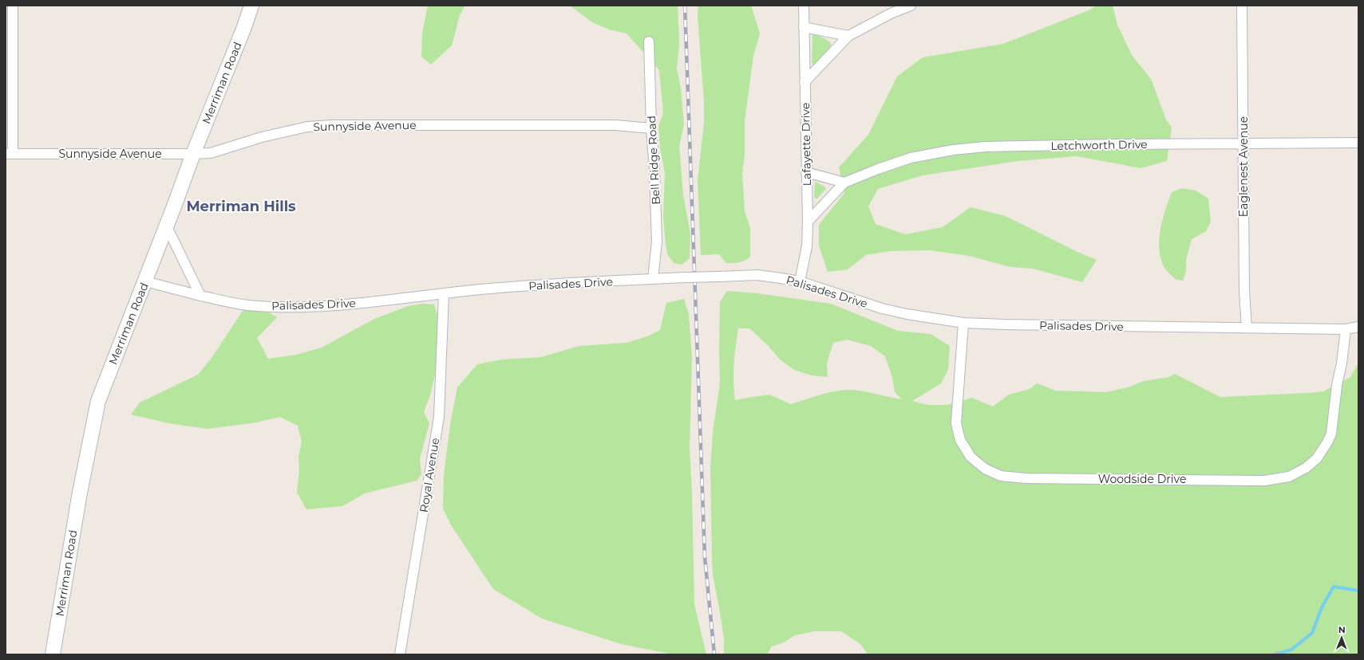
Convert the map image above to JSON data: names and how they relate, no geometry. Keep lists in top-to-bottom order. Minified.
{"streets":{"main road":["Merriman Road"],"street":["Sunnyside Avenue","Lafayette Drive","Letchworth Drive","Bell Ridge Road","Eaglenest Avenue","Palisades Drive","Royal Avenue","Woodside Drive"]},"crossings":[["Merriman Road","Sunnyside Avenue"],["Merriman Road","Palisades Drive"],["Sunnyside Avenue","Bell Ridge Road"],["Lafayette Drive","Letchworth Drive"],["Lafayette Drive","Palisades Drive"],["Letchworth Drive","Eaglenest Avenue"],["Bell Ridge Road","Palisades Drive"],["Eaglenest Avenue","Palisades Drive"],["Palisades Drive","Royal Avenue"],["Palisades Drive","Woodside Drive"]],"districts":["Merriman Hills"],"north":"top"}
